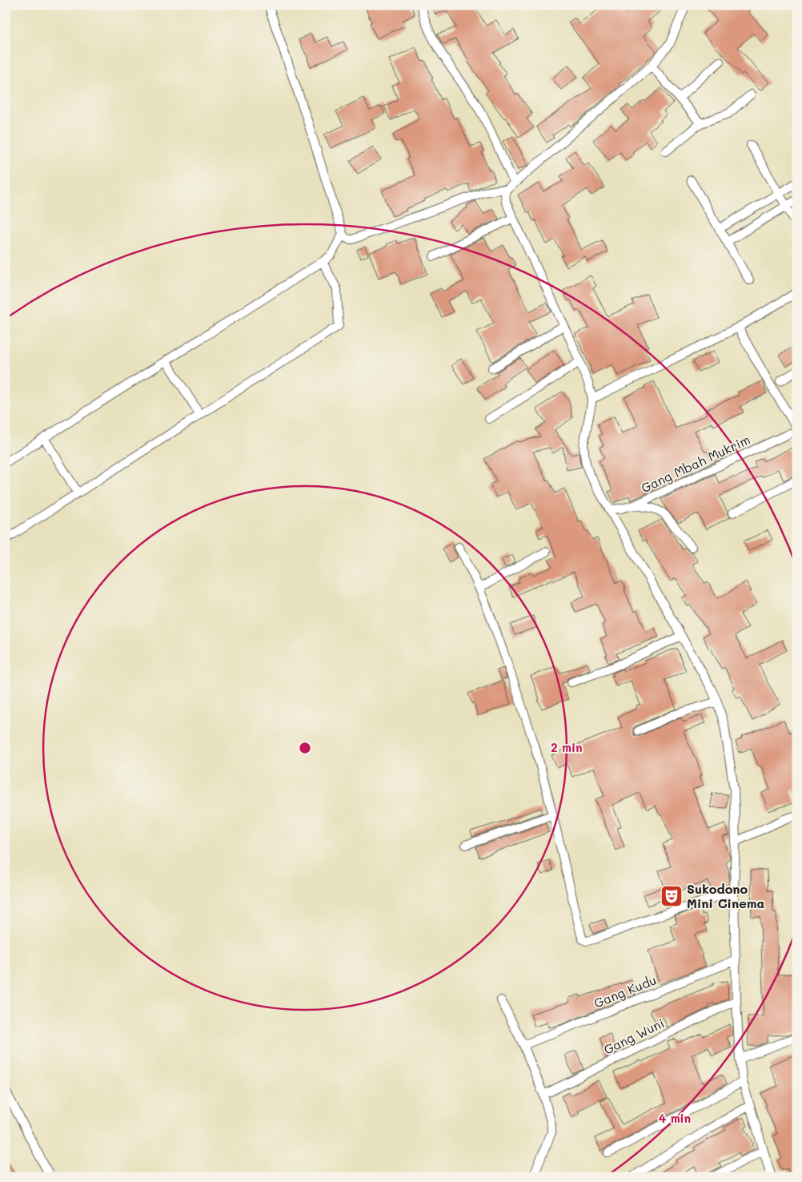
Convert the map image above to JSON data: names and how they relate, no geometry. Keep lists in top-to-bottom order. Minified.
{"streets":{"street":["Gang Mbah Mukrim","Gang Kudu","Gang Wuni"]},"places":{"theatre":["Sukodono Mini Cinema"]},"rings":["2 min","4 min"]}
